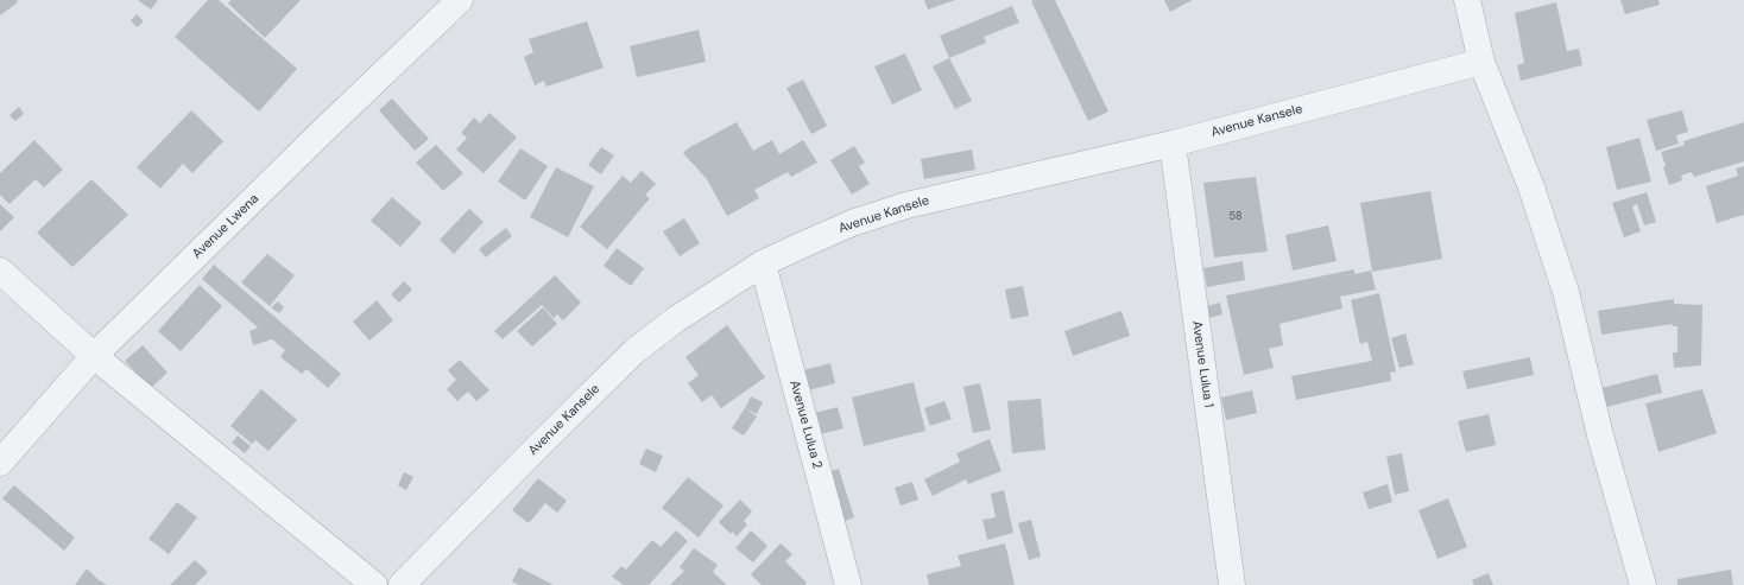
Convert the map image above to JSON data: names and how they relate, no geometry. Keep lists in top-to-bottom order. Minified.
{"streets":{"street":["Avenue Kansele","Avenue Lwena","Avenue Lulua 1","Avenue Lulua 2"]},"crossings":[["Avenue Kansele","Avenue Lulua 1"],["Avenue Kansele","Avenue Lulua 2"]],"house_numbers":["58"]}
